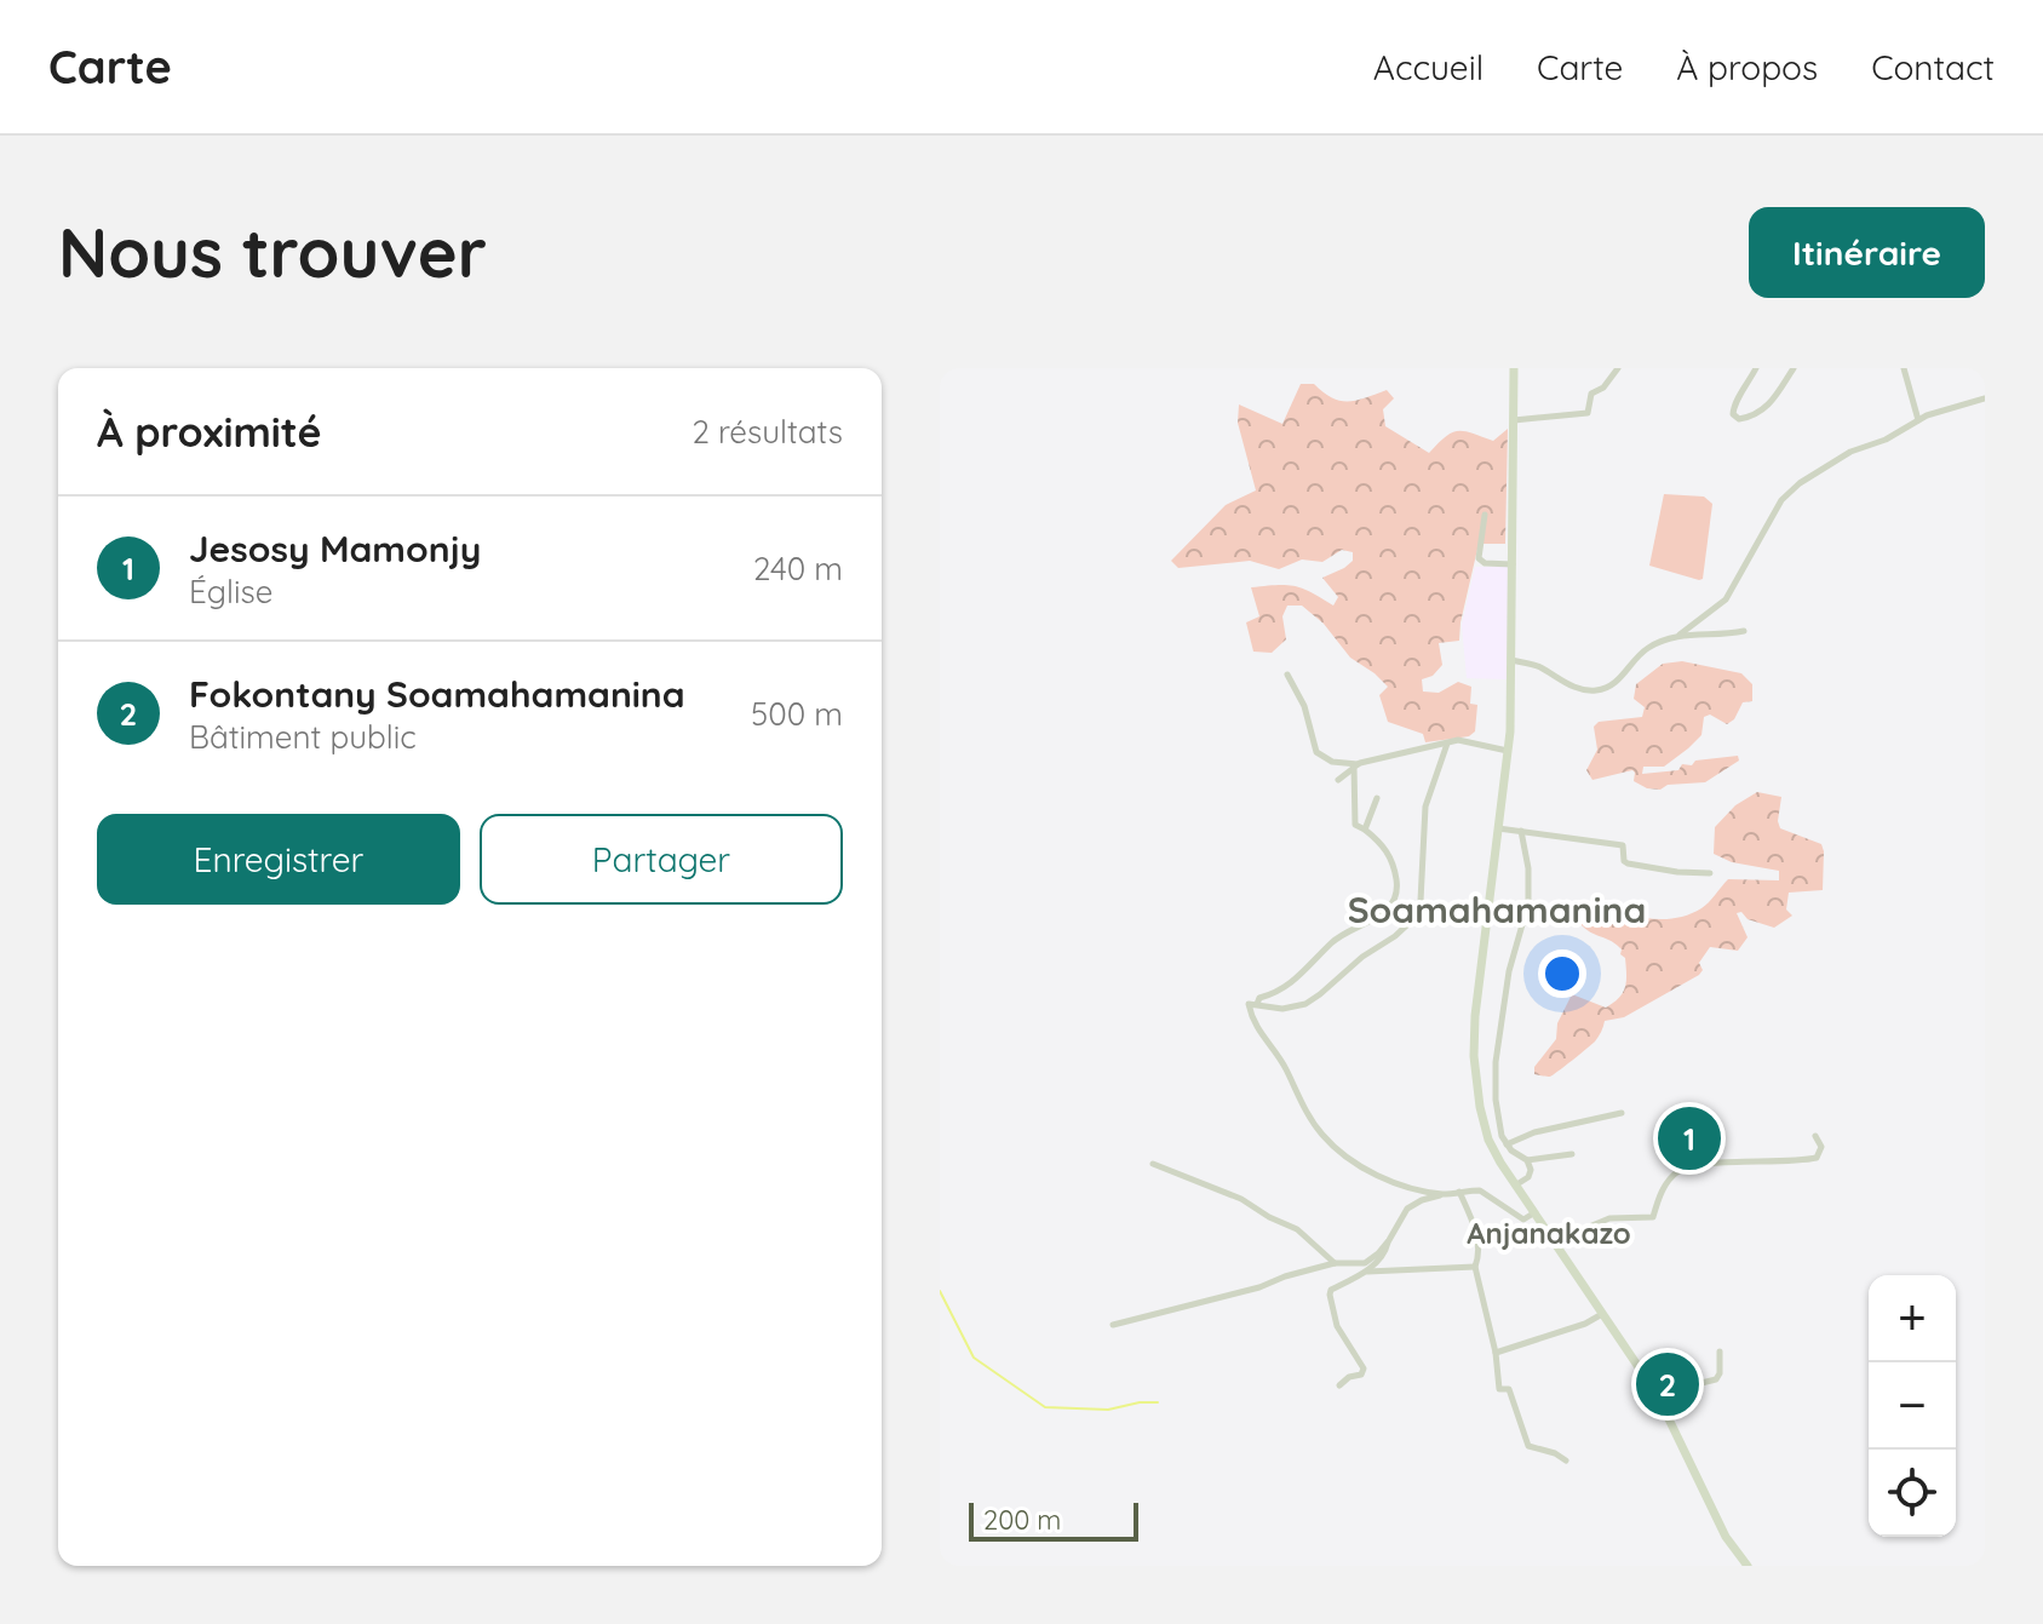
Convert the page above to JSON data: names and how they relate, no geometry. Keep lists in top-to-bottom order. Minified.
{"districts":["Soamahamanina","Anjanakazo"],"scale_bar":"200 m","page":{"header":"Carte","nav":["Accueil","Carte","À propos","Contact"],"buttons":["Itinéraire",["Enregistrer","Partager"]],"title":"Nous trouver","heading":["À proximité","2 résultats"],"list":[{"mark":"1","name":"Jesosy Mamonjy","note":"Église","value":"240 m"},{"mark":"2","name":"Fokontany Soamahamanina","note":"Bâtiment public","value":"500 m"}],"pins":["1","2"],"map_buttons":["+","−"],"scale":"200 m"}}
